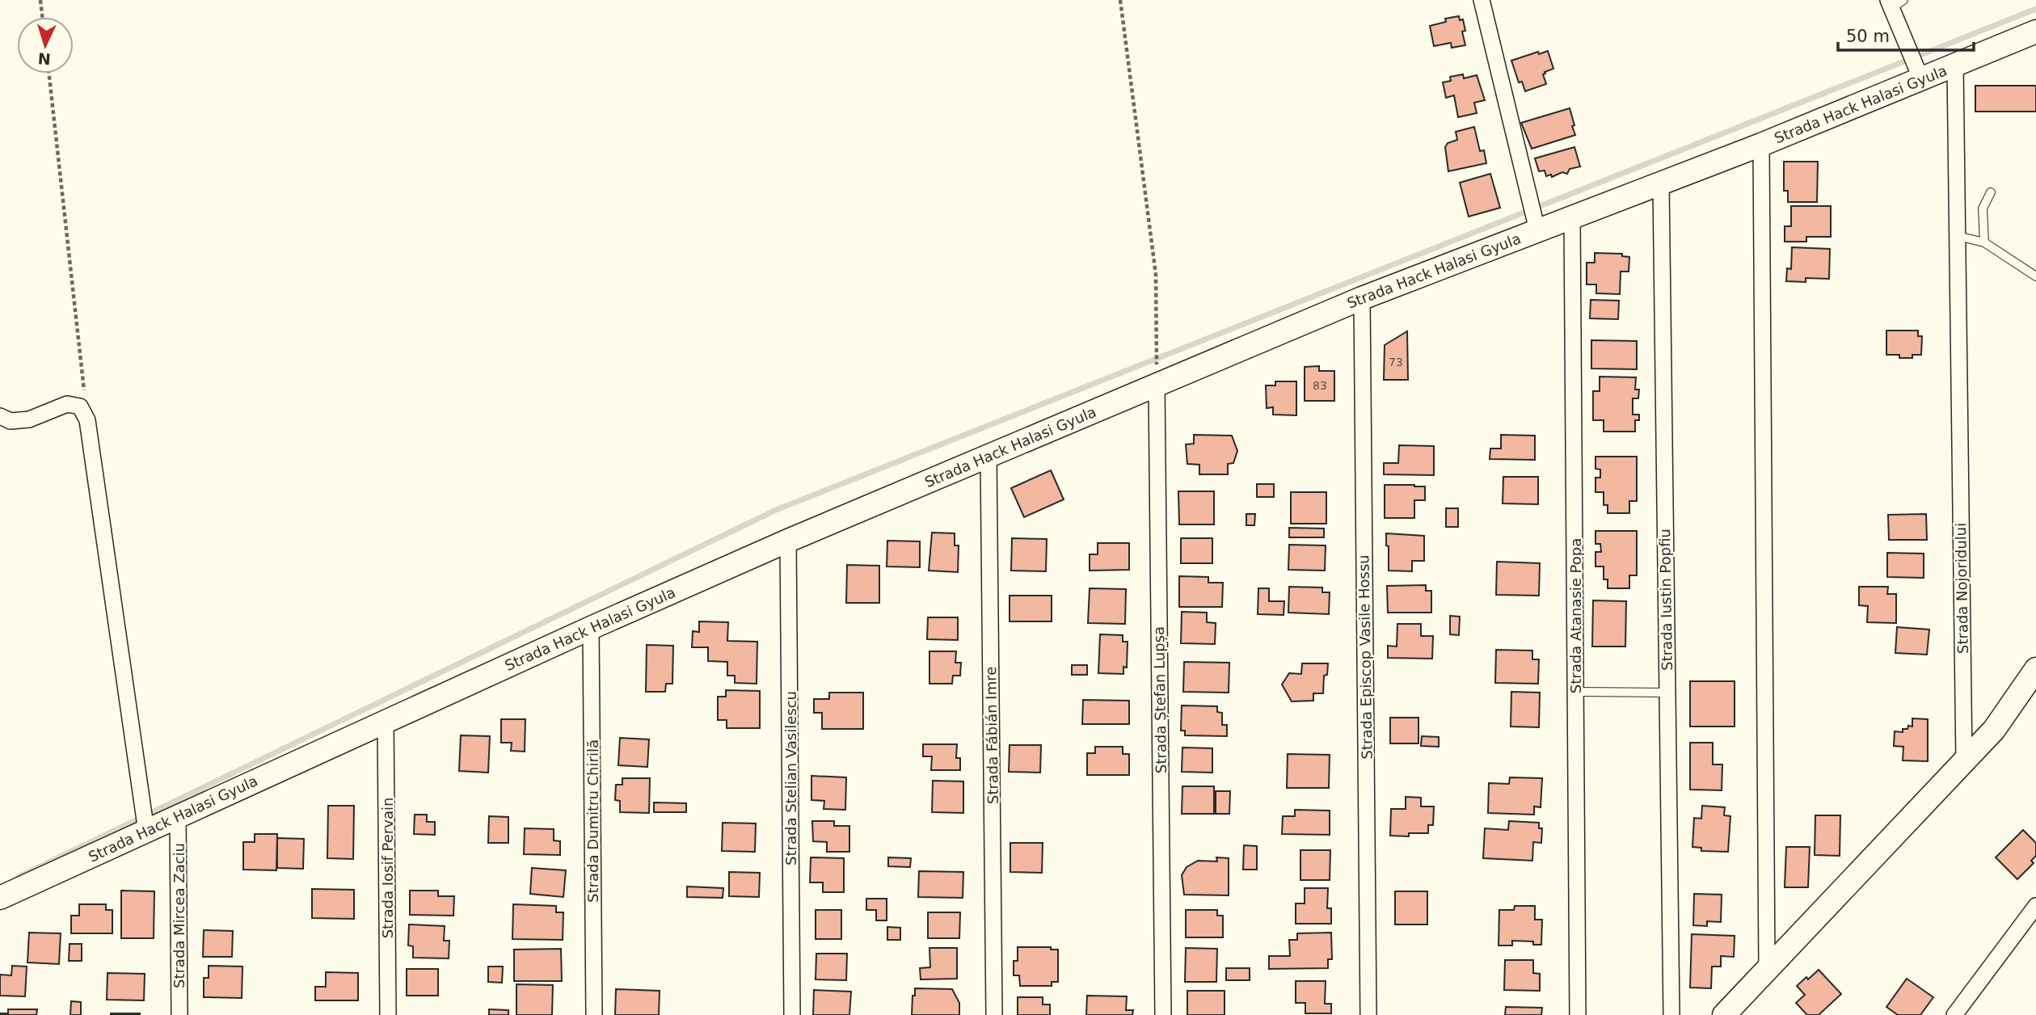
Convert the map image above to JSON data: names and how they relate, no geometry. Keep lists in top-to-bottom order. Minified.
{"streets":{"street":["Strada Hack Halasi Gyula","Strada Nojoridului","Strada Iustin Popfiu","Strada Atanasie Popa","Strada Episcop Vasile Hossu","Strada Ștefan Lupșa","Strada Fábián Imre","Strada Stelian Vasilescu","Strada Dumitru Chirilă","Strada Iosif Pervain","Strada Mircea Zaciu"]},"crossings":[["Strada Hack Halasi Gyula","Strada Nojoridului"],["Strada Hack Halasi Gyula","Strada Iustin Popfiu"],["Strada Hack Halasi Gyula","Strada Atanasie Popa"],["Strada Hack Halasi Gyula","Strada Episcop Vasile Hossu"],["Strada Hack Halasi Gyula","Strada Ștefan Lupșa"],["Strada Hack Halasi Gyula","Strada Fábián Imre"],["Strada Hack Halasi Gyula","Strada Stelian Vasilescu"],["Strada Hack Halasi Gyula","Strada Dumitru Chirilă"],["Strada Hack Halasi Gyula","Strada Iosif Pervain"],["Strada Hack Halasi Gyula","Strada Mircea Zaciu"]],"house_numbers":["73","83"],"scale_bar":"50 m","north":"bottom"}
